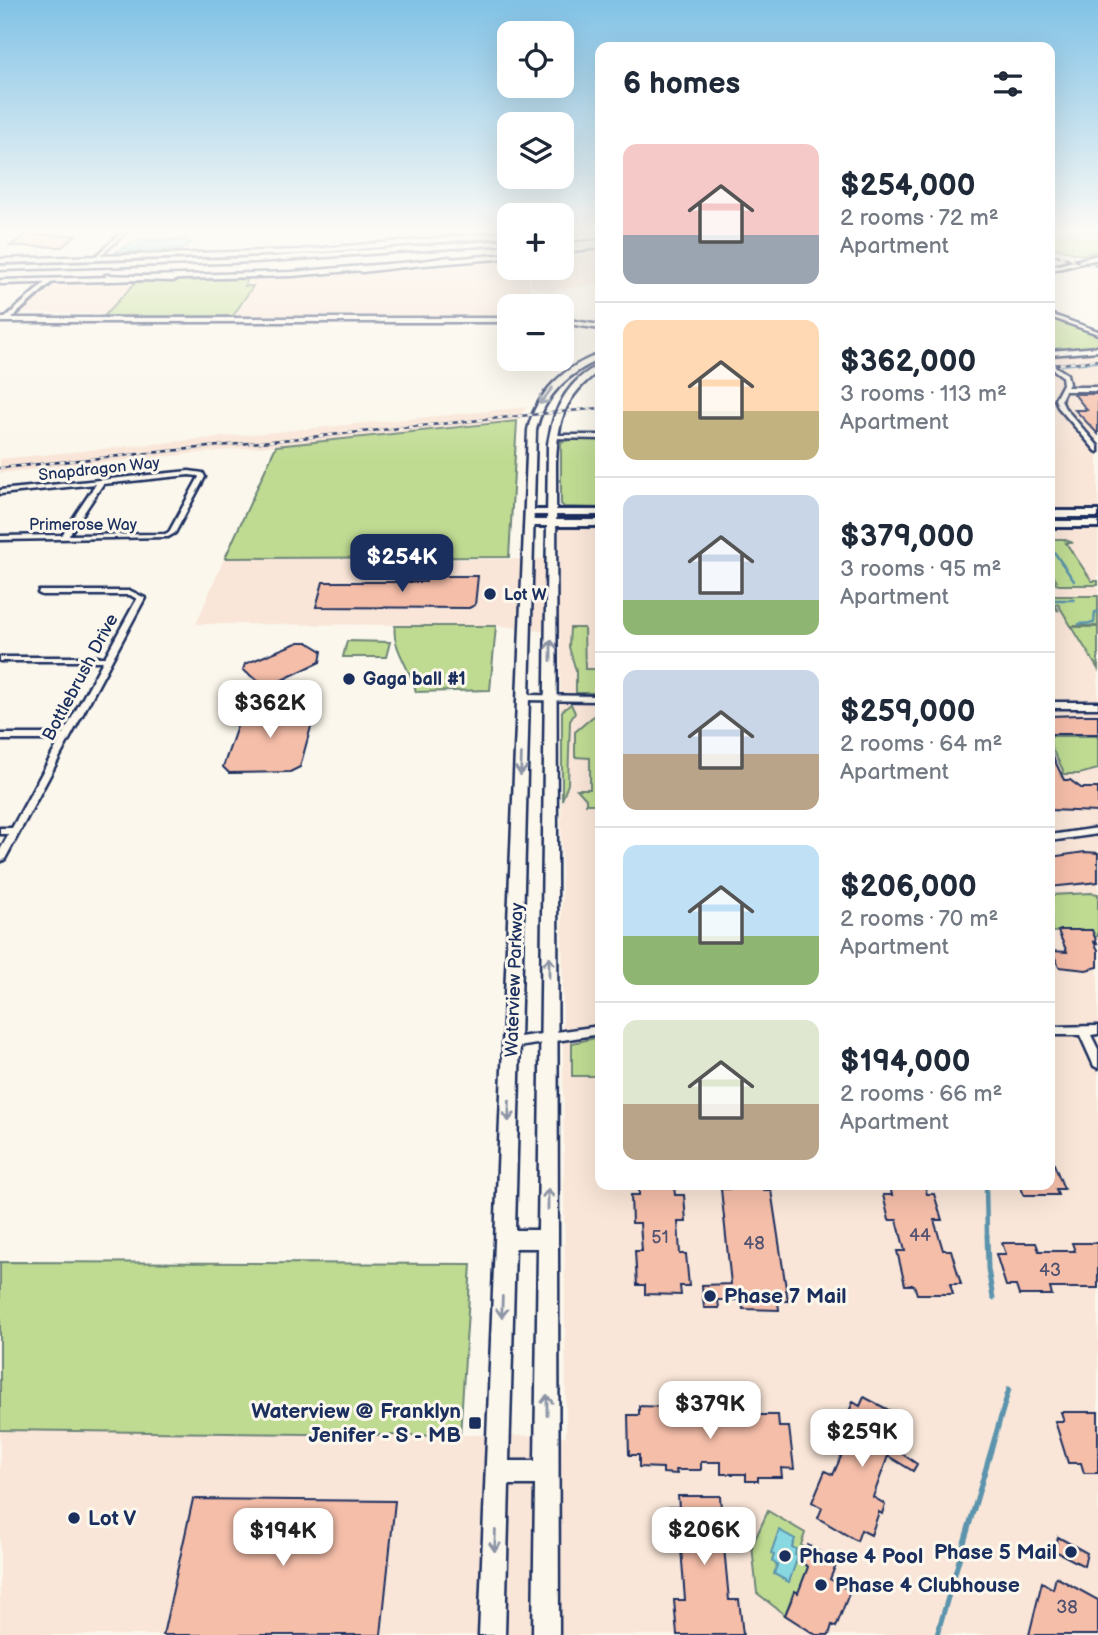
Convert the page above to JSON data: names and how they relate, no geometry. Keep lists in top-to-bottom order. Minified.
{"streets":{"main road":["Waterview Parkway"],"street":["Snapdragon Way","Primerose Way","Bottlebrush Drive"]},"crossings":[["Snapdragon Way","Primerose Way"]],"places":{"other":["Lot W","Gaga ball #1","Phase 7 Mail","Lot V","Phase 5 Mail","Phase 4 Pool","Phase 4 Clubhouse"],"transit":["Waterview @ Franklyn Jenifer - S - MB"]},"house_numbers":["44","51","48","43","38"],"page":{"map_buttons":["+","−"],"heading":"6 homes","list":[{"name":"$254,000","note":"2 rooms · 72 m² · Apartment"},{"name":"$362,000","note":"3 rooms · 113 m² · Apartment"},{"name":"$379,000","note":"3 rooms · 95 m² · Apartment"},{"name":"$259,000","note":"2 rooms · 64 m² · Apartment"},{"name":"$206,000","note":"2 rooms · 70 m² · Apartment"},{"name":"$194,000","note":"2 rooms · 66 m² · Apartment"}],"price":["$254K","$362K","$379K","$259K","$206K","$194K"]}}
